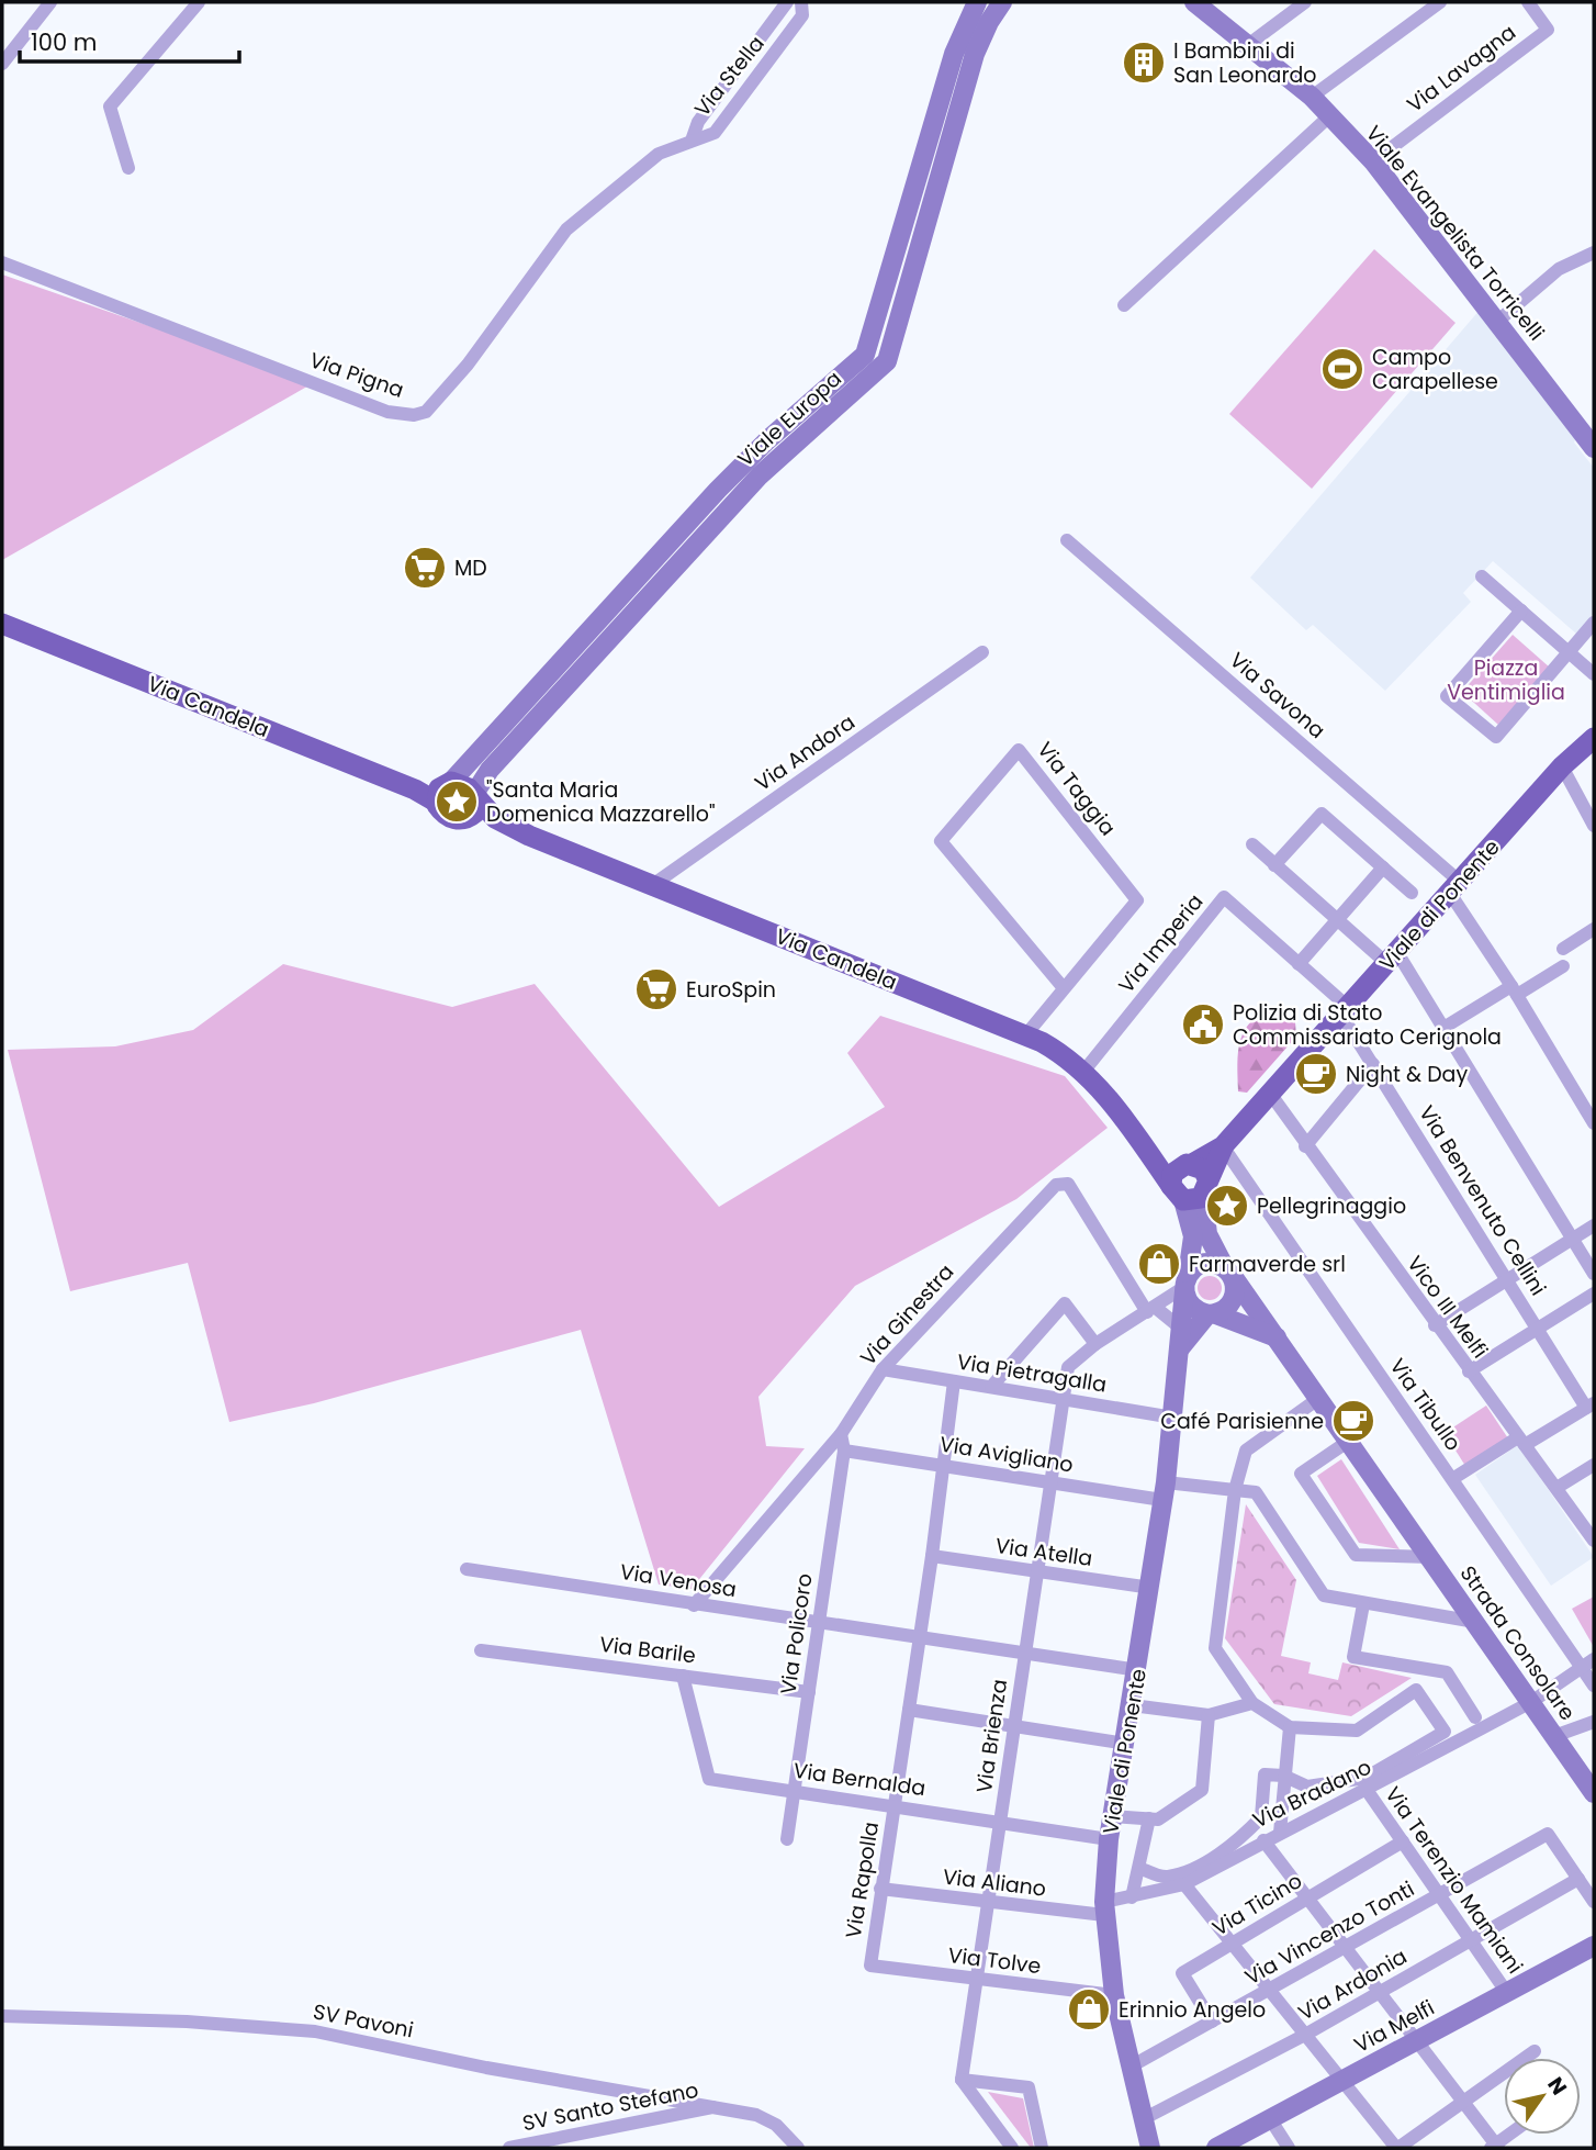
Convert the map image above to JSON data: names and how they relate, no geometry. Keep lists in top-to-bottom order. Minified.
{"streets":{"main road":["Via Candela","Viale di Ponente"],"street":["Via Lavagna","Via Stella","Viale Evangelista Torricelli","Via Pigna","Viale Europa","Via Savona","Via Andora","Via Taggia","Via Imperia","Via Benvenuto Cellini","Vico III Melfi","Via Ginestra","Via Pietragalla","Via Tibullo","Via Avigliano","Via Atella","Via Venosa","Via Policoro","Strada Consolare","Via Barile","Via Brienza","Via Bernalda","Via Bradano","Via Rapolla","Via Terenzio Mamiani","Via Aliano","Via Ticino","Via Vincenzo Tonti","Via Tolve","Via Ardonia","SV Pavoni","Via Melfi","SV Santo Stefano"]},"crossings":[["Via Lavagna","Viale Evangelista Torricelli"],["Via Stella","Via Pigna"],["Viale Europa","Via Candela"],["Via Savona","Viale di Ponente"],["Via Candela","Via Andora"],["Via Candela","Via Taggia"],["Via Candela","Viale di Ponente"],["Via Candela","Via Imperia"],["Viale di Ponente","Via Imperia"],["Viale di Ponente","Via Benvenuto Cellini"],["Viale di Ponente","Vico III Melfi"],["Viale di Ponente","Via Pietragalla"],["Viale di Ponente","Via Tibullo"],["Viale di Ponente","Via Avigliano"],["Viale di Ponente","Via Atella"],["Viale di Ponente","Strada Consolare"],["Viale di Ponente","Via Brienza"],["Viale di Ponente","Via Bernalda"],["Viale di Ponente","Via Bradano"],["Viale di Ponente","Via Aliano"],["Viale di Ponente","Via Vincenzo Tonti"],["Viale di Ponente","Via Tolve"],["Viale di Ponente","Via Ardonia"],["Via Imperia","Via Benvenuto Cellini"],["Via Ginestra","Via Pietragalla"],["Via Ginestra","Via Venosa"],["Via Ginestra","Via Policoro"],["Via Ginestra","Via Brienza"],["Via Pietragalla","Via Brienza"],["Via Tibullo","Via Bradano"],["Via Avigliano","Via Policoro"],["Via Avigliano","Via Brienza"],["Via Atella","Via Brienza"],["Via Atella","Via Rapolla"],["Via Venosa","Via Policoro"],["Via Venosa","Via Brienza"],["Via Venosa","Via Rapolla"],["Via Policoro","Via Barile"],["Via Policoro","Via Bernalda"],["Strada Consolare","Via Brienza"],["Strada Consolare","Via Bradano"],["Via Barile","Via Bernalda"],["Via Brienza","Via Bernalda"],["Via Brienza","Via Aliano"],["Via Brienza","Via Tolve"],["Via Bernalda","Via Rapolla"],["Via Bradano","Via Terenzio Mamiani"],["Via Bradano","Via Aliano"],["Via Rapolla","Via Aliano"],["Via Rapolla","Via Tolve"],["Via Terenzio Mamiani","Via Ticino"],["Via Terenzio Mamiani","Via Vincenzo Tonti"],["Via Terenzio Mamiani","Via Ardonia"],["Via Terenzio Mamiani","Via Melfi"],["Via Ticino","Via Vincenzo Tonti"],["Via Vincenzo Tonti","Via Ardonia"],["SV Pavoni","SV Santo Stefano"]],"parks":["Piazza Ventimiglia"],"places":{"building":["I Bambini di San Leonardo"],"sports":["Campo Carapellese"],"supermarket":["MD","EuroSpin"],"place":["\"Santa Maria Domenica Mazzarello\"","Pellegrinaggio"],"public building":["Polizia di Stato Commissariato Cerignola"],"cafe":["Night & Day","Café Parisienne"],"shop":["Farmaverde srl","Erinnio Angelo"]},"scale_bar":"100 m","north":"top right"}
